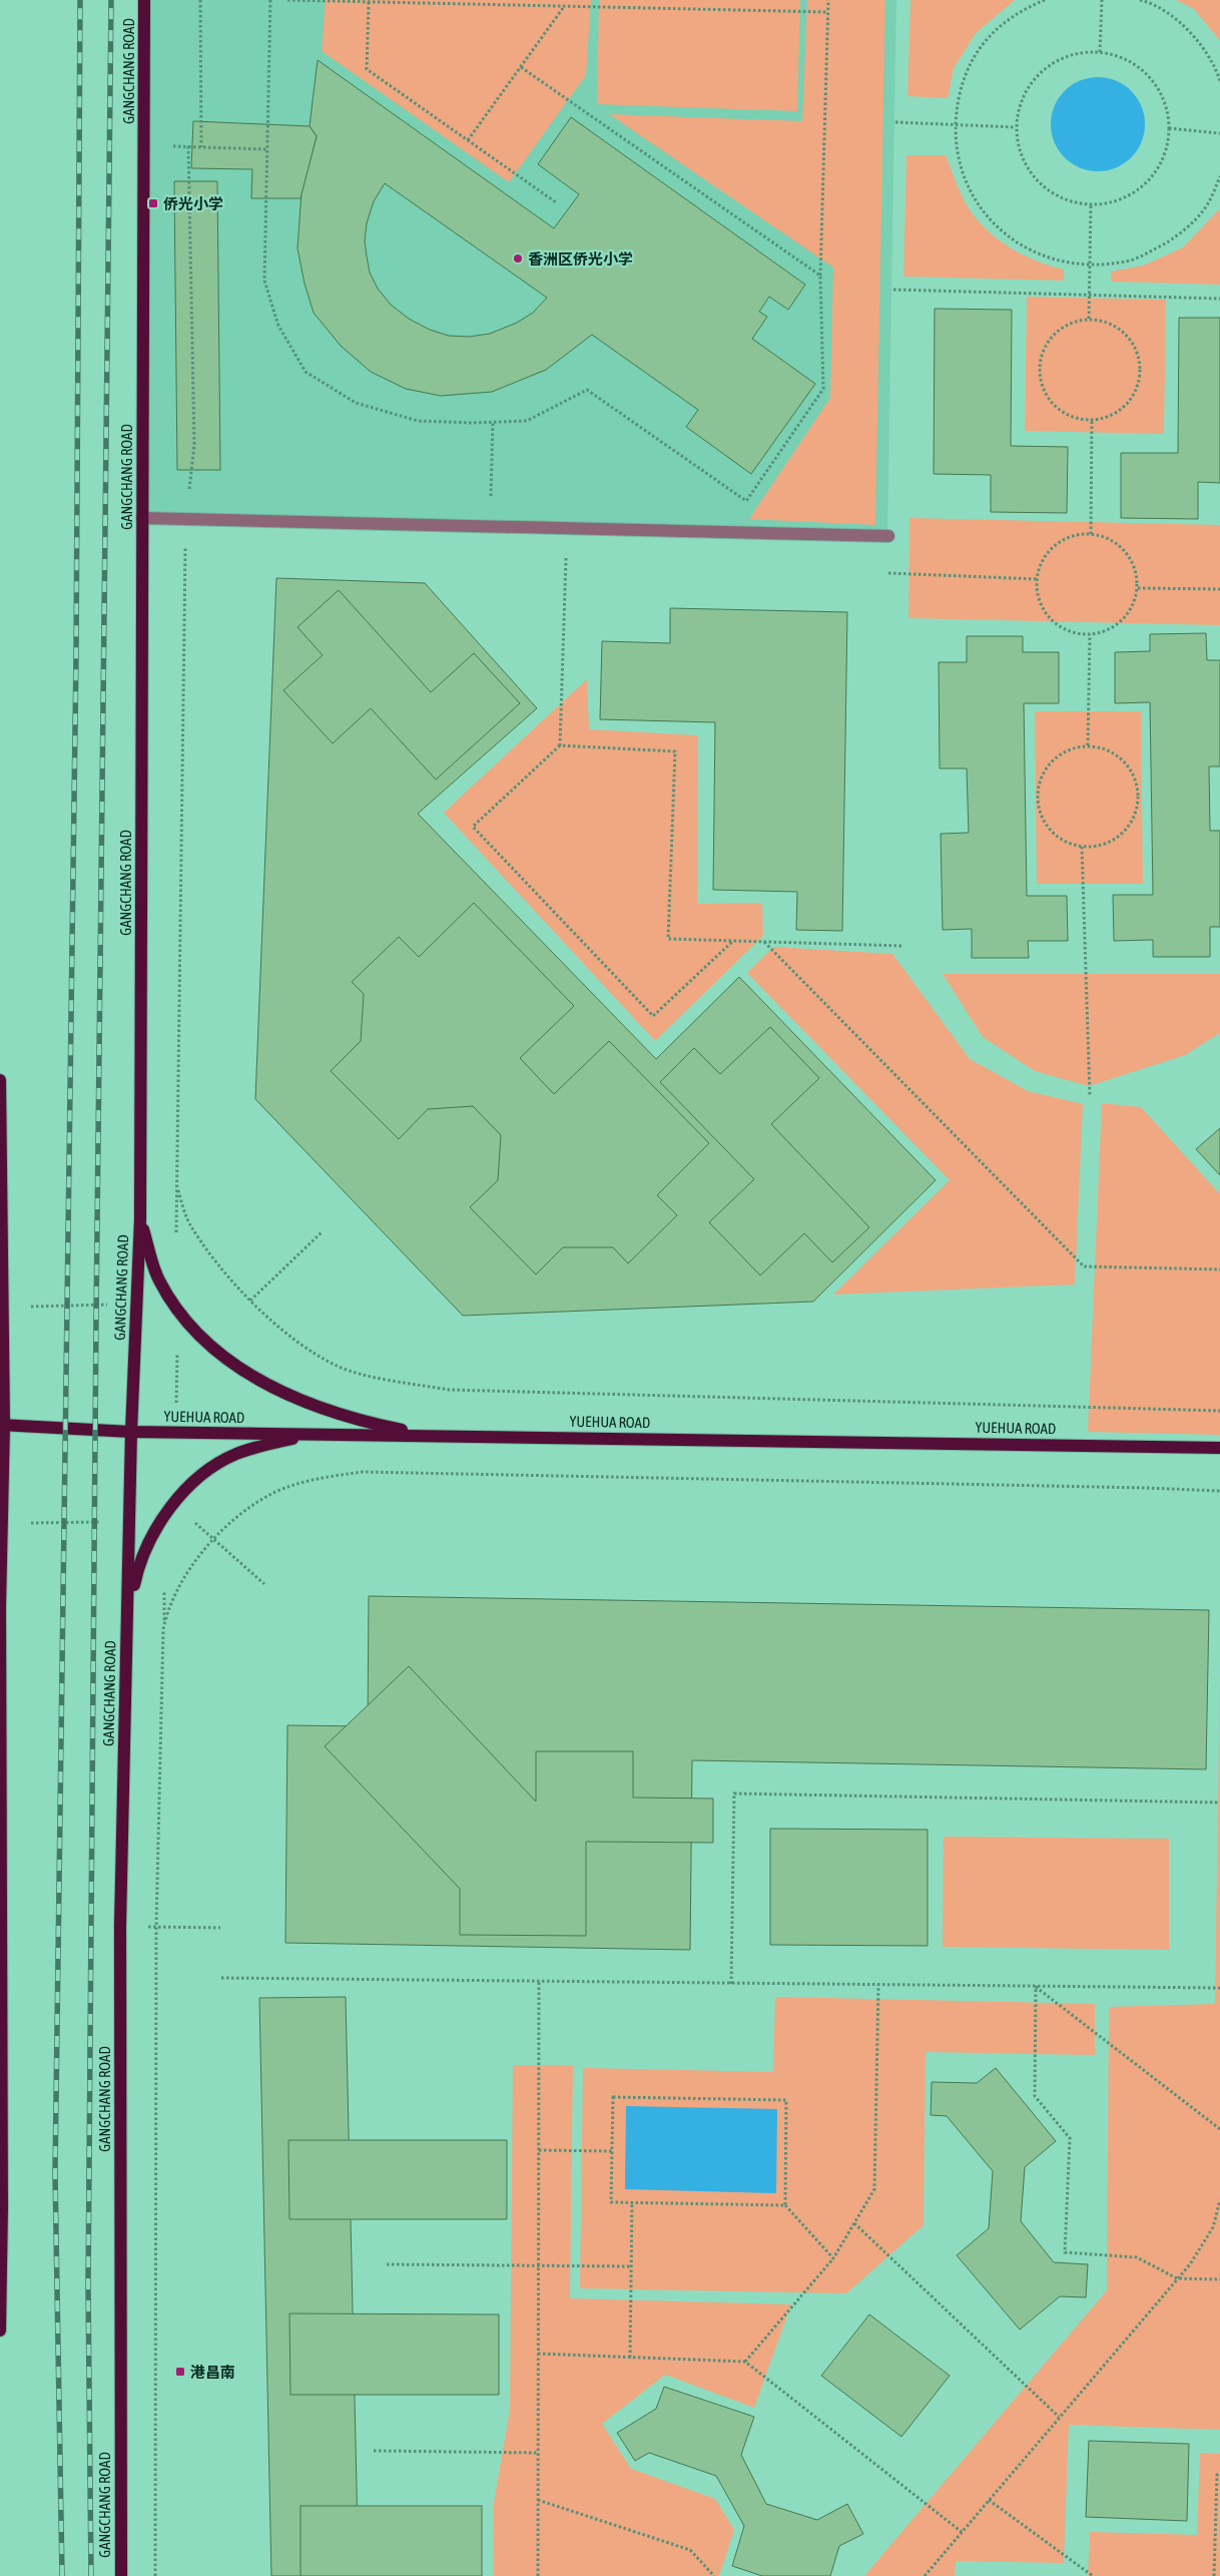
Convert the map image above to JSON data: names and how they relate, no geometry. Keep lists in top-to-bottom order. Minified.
{"streets":{"main road":["GANGCHANG ROAD","YUEHUA ROAD"]},"crossings":[["GANGCHANG ROAD","YUEHUA ROAD"]],"places":{"transit":["侨光小学","港昌南"],"other":["香洲区侨光小学"]}}
